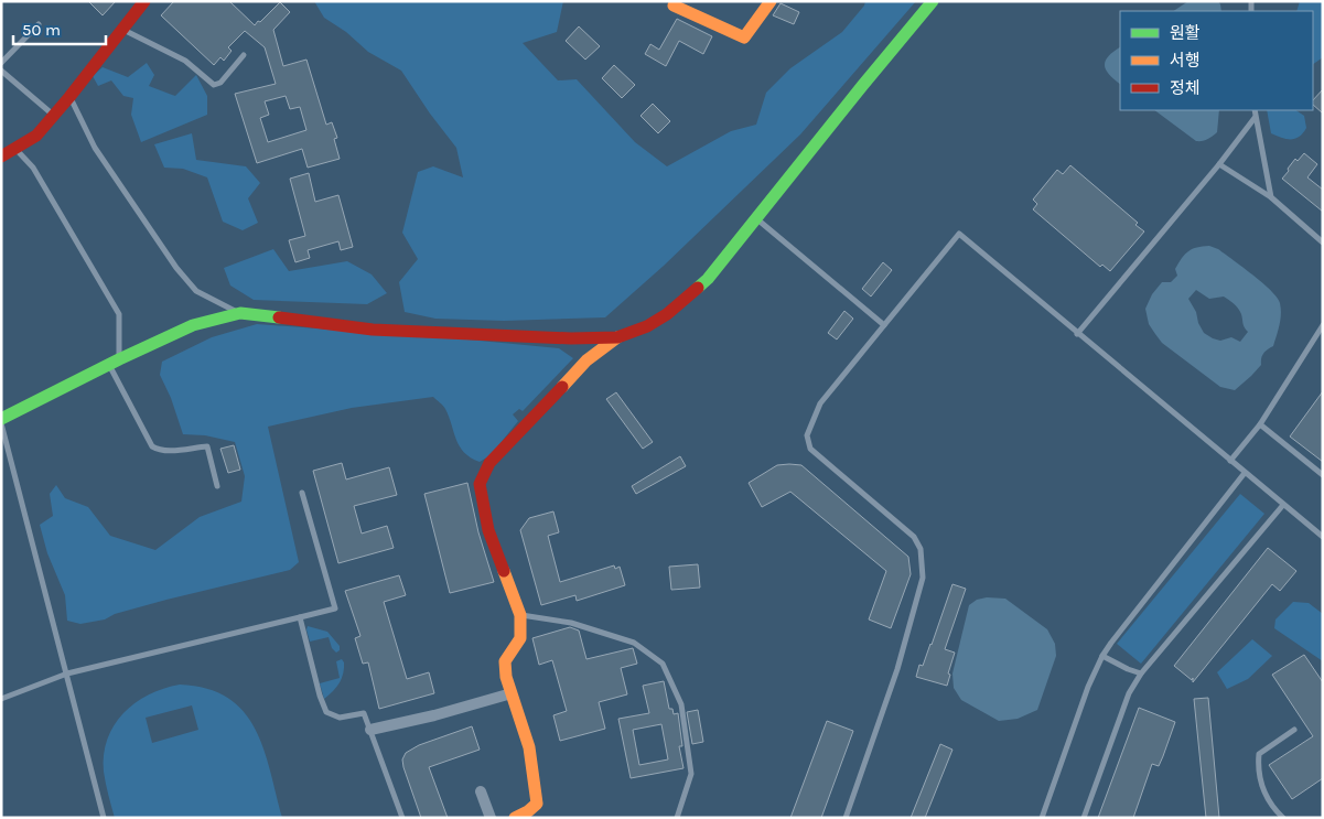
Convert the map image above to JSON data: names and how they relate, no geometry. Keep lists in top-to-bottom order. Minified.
{"legend":["원활","서행","정체"],"scale_bar":"50 m"}
